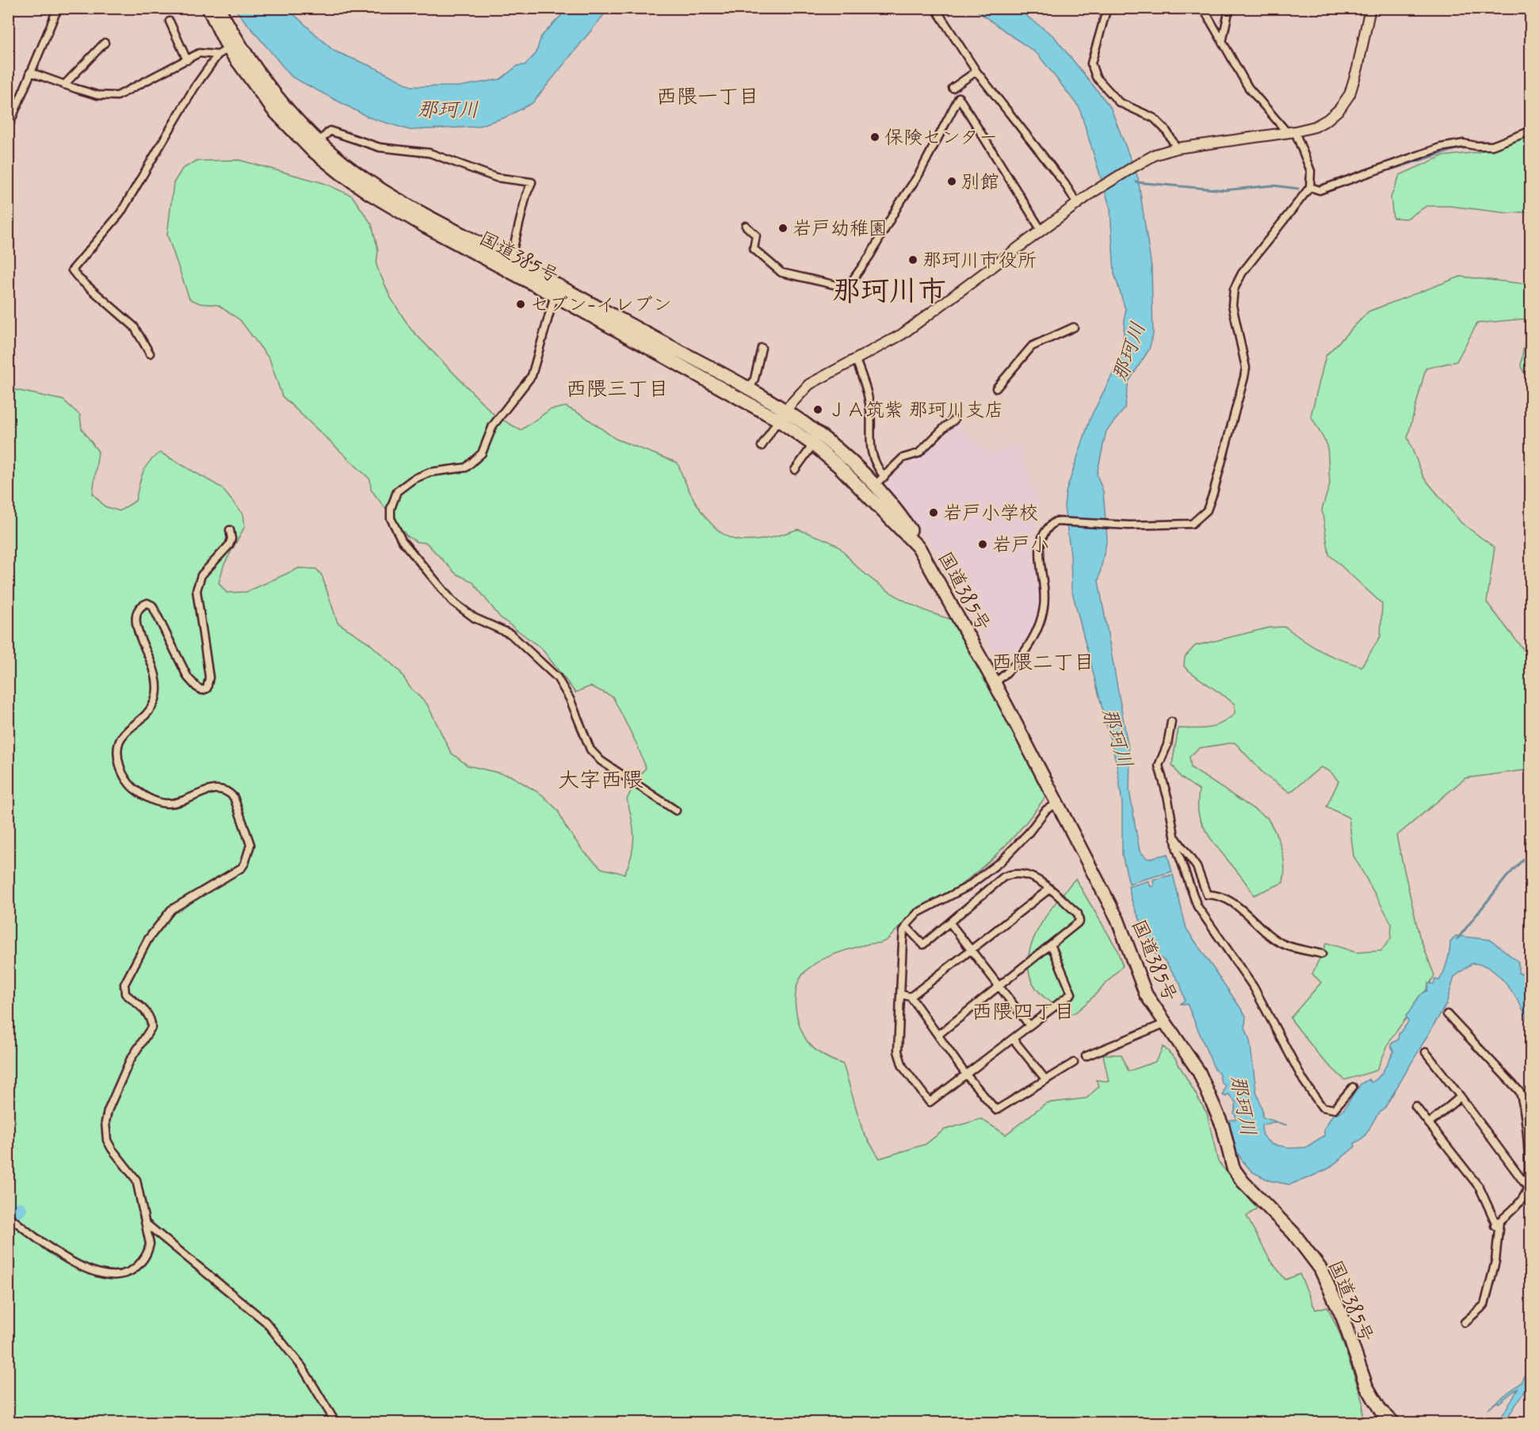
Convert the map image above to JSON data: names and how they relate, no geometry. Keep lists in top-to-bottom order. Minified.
{"streets":{"highway":["国道385号"]},"districts":["西隈一丁目","那珂川市","西隈三丁目","西隈二丁目","大字西隈","西隈四丁目"],"water":["那珂川"],"places":["保険センター","別館","岩戸幼稚園","那珂川市役所","セブン-イレブン","ＪＡ筑紫 那珂川支店","岩戸小学校","岩戸小"]}
